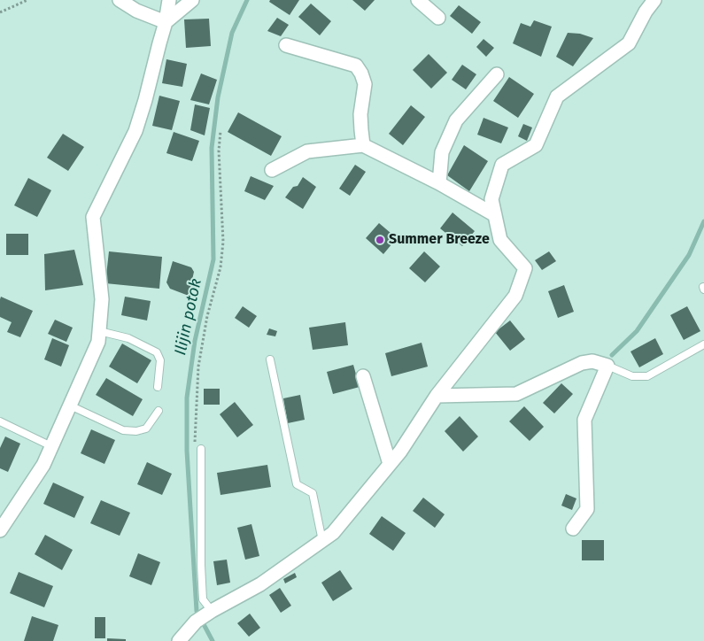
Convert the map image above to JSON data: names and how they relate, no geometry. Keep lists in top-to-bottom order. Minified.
{"water":["Ilijin potok"],"places":["Summer Breeze"]}
